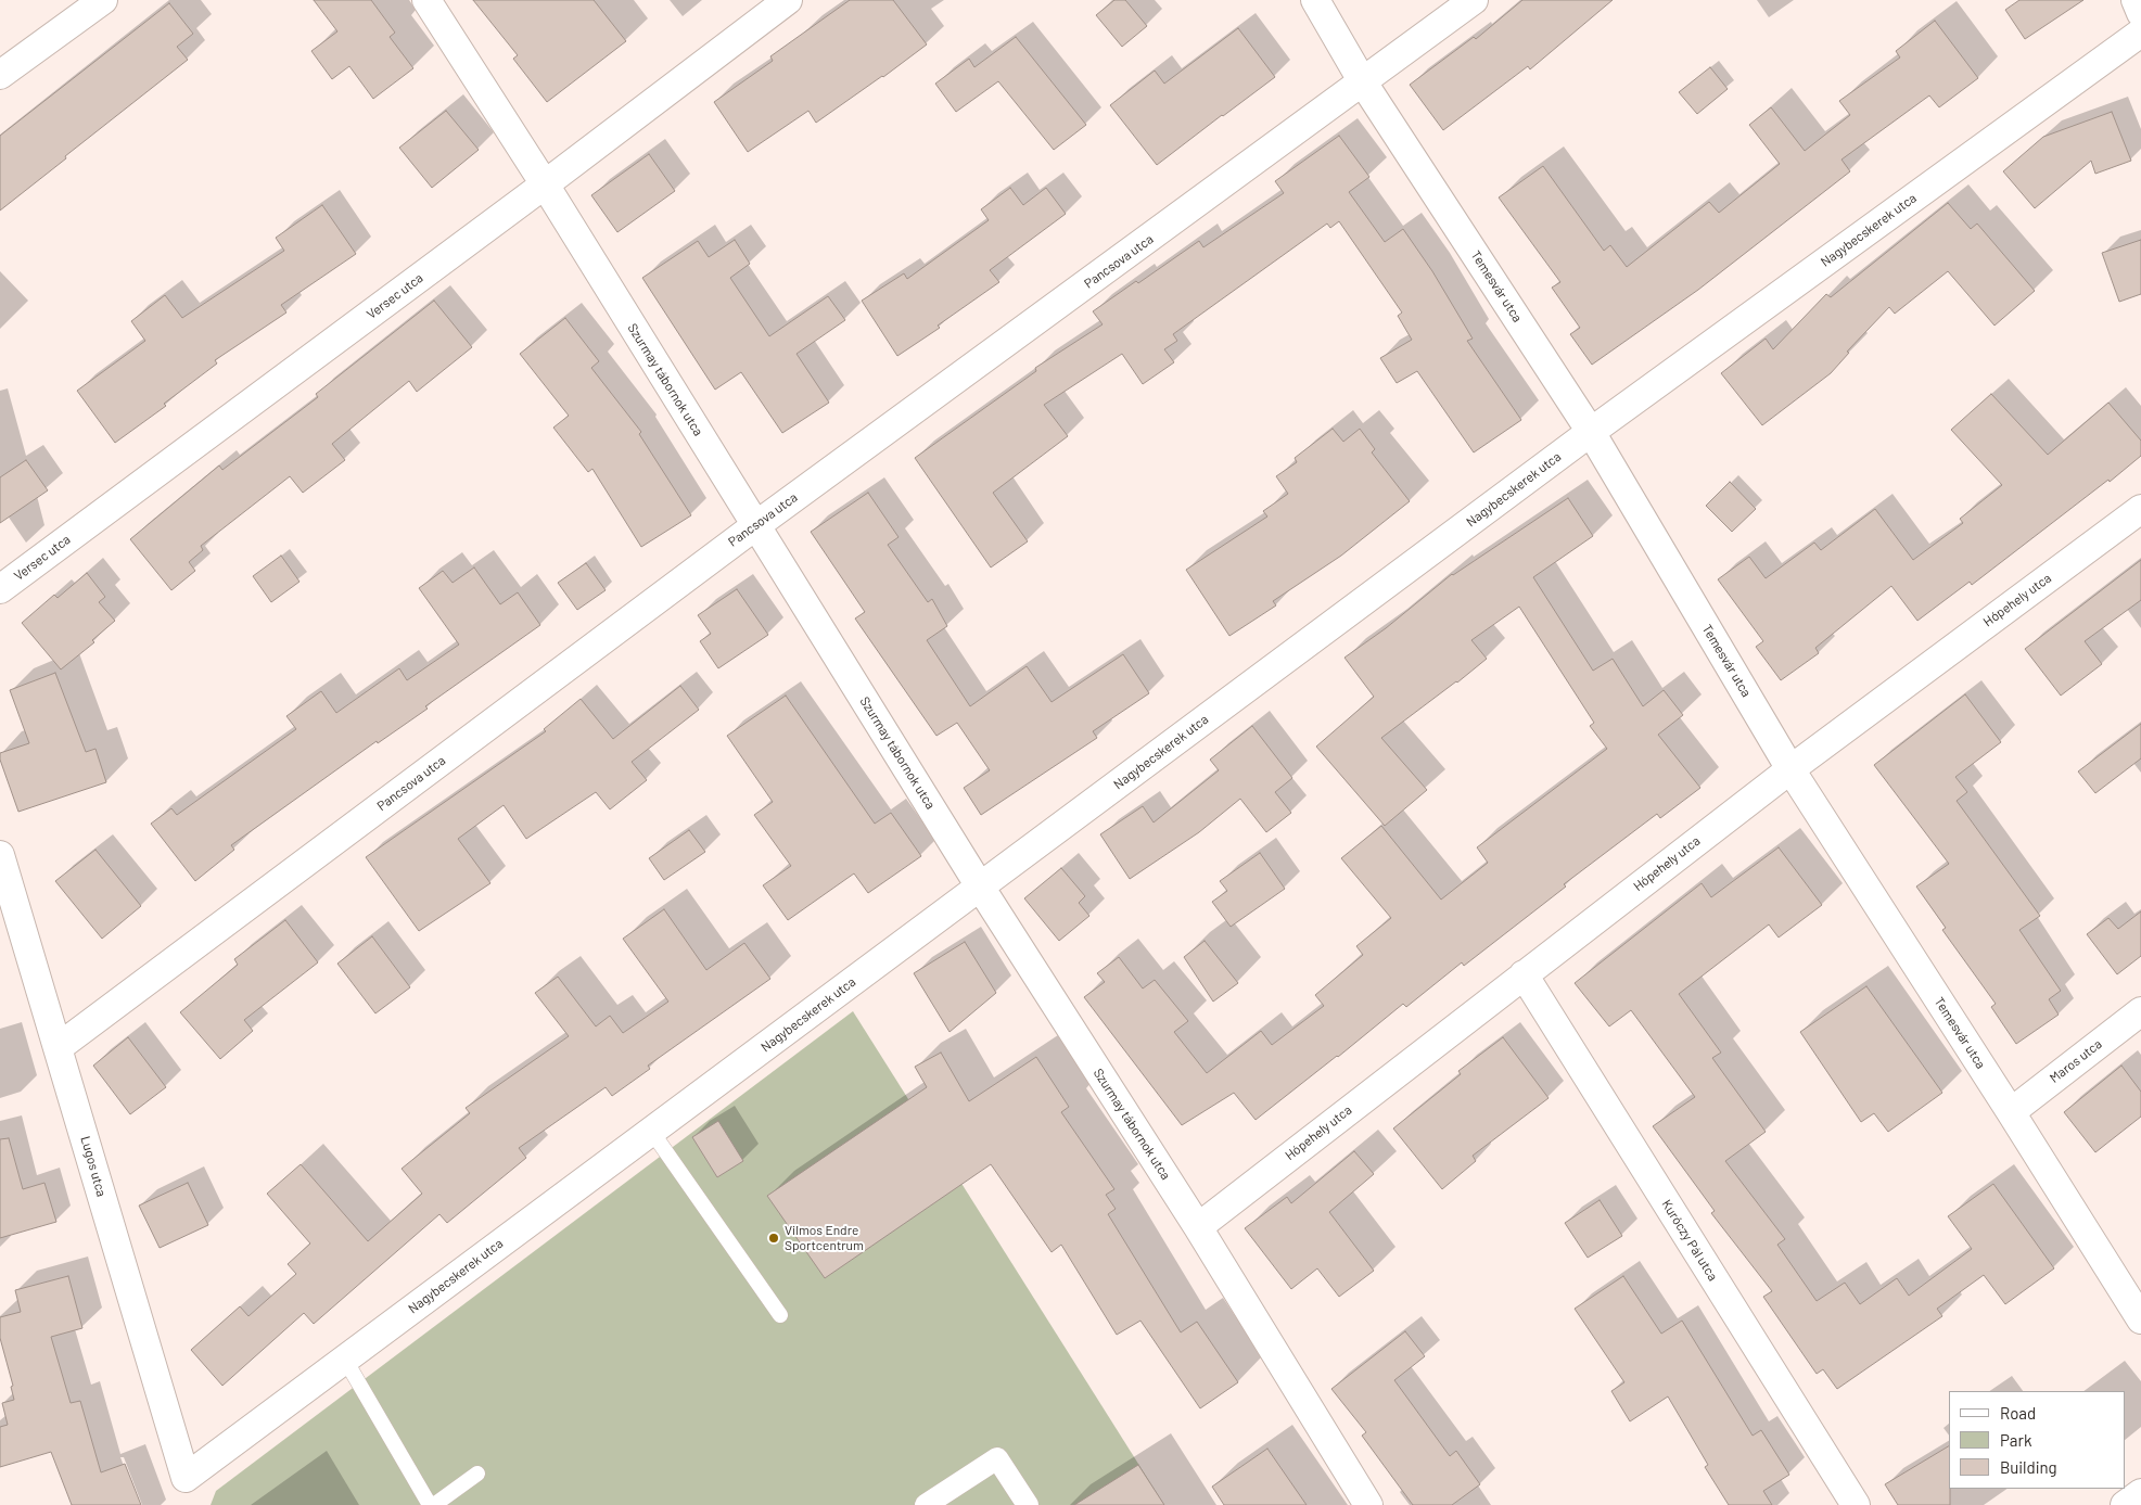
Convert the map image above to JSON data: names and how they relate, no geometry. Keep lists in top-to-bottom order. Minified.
{"streets":{"street":["Nagybecskerek utca","Pancsova utca","Temesvár utca","Versec utca","Szurmay tábornok utca","Hópehely utca","Maros utca","Lugos utca","Kuróczy Pál utca"]},"crossings":[["Nagybecskerek utca","Temesvár utca"],["Nagybecskerek utca","Szurmay tábornok utca"],["Nagybecskerek utca","Lugos utca"],["Pancsova utca","Temesvár utca"],["Pancsova utca","Szurmay tábornok utca"],["Pancsova utca","Lugos utca"],["Temesvár utca","Hópehely utca"],["Temesvár utca","Maros utca"],["Versec utca","Szurmay tábornok utca"],["Szurmay tábornok utca","Hópehely utca"],["Hópehely utca","Kuróczy Pál utca"]],"places":["Vilmos Endre Sportcentrum"],"legend":["Road","Park","Building"]}
